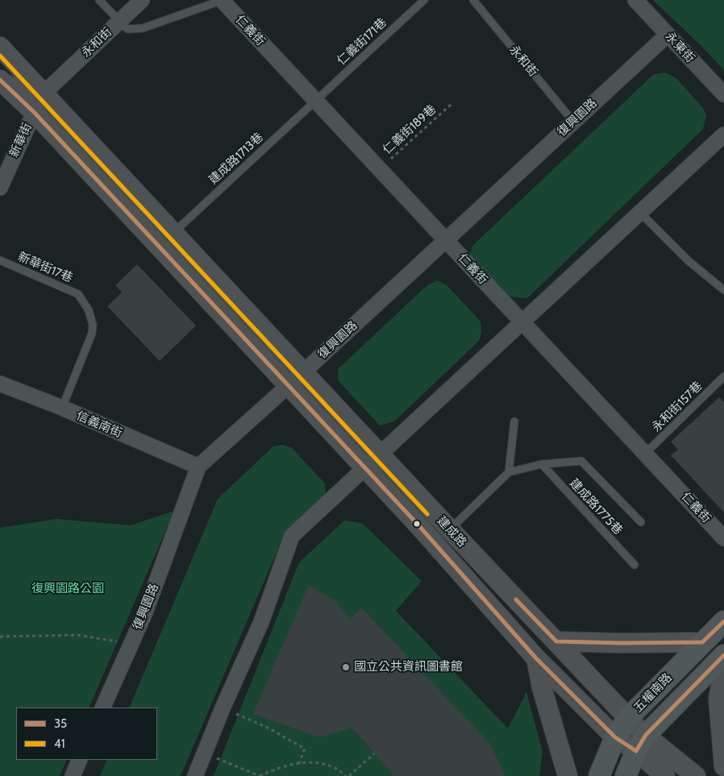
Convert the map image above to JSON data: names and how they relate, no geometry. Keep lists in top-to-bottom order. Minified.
{"streets":{"main road":["五權南路"],"street":["仁義街","永和街","永東街","復興園路","新華街","信義南街","建成路"],"lane":["仁義街171巷","建成路1713巷","新華街17巷","永和街157巷","建成路1775巷"],"path":["仁義街189巷"]},"crossings":[["仁義街","仁義街171巷"],["仁義街","永和街"],["仁義街","復興園路"],["仁義街","仁義街189巷"],["仁義街","建成路1713巷"],["仁義街","永和街157巷"],["仁義街171巷","建成路1713巷"],["永和街","復興園路"],["永和街","新華街"],["永和街","建成路"],["永東街","復興園路"],["復興園路","信義南街"],["復興園路","建成路"],["新華街","建成路"],["建成路1713巷","建成路"],["新華街17巷","信義南街"],["建成路","五權南路"]],"parks":["復興園路公園"],"places":["國立公共資訊圖書館"],"lines":["transit line 41","transit line 35"],"legend":["35","41"]}
